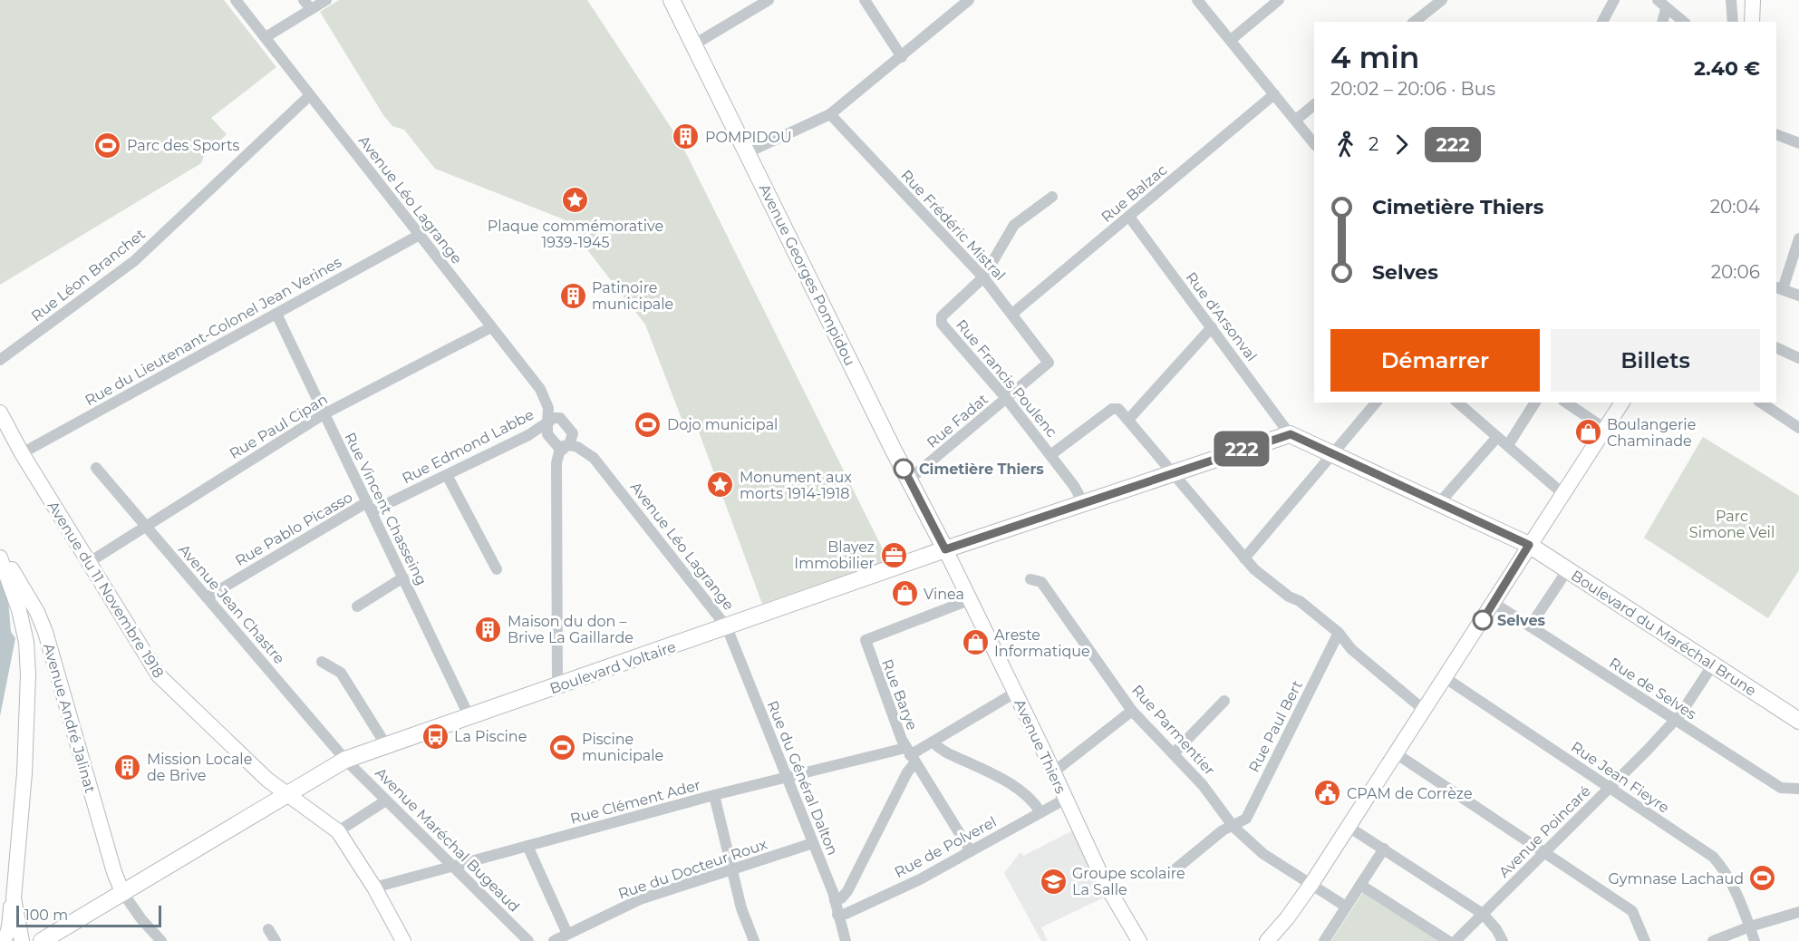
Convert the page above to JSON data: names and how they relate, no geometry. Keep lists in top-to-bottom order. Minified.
{"streets":{"main road":["Avenue Georges Pompidou","Boulevard du Maréchal Brune","Boulevard Voltaire"],"street":["Rue Balzac","Avenue Léo Lagrange","Rue Frédéric Mistral","Rue Léon Branchet","Rue d'Arsonval","Rue du Lieutenant-Colonel Jean Verines","Rue Francis Poulenc","Rue Fadat","Rue Paul Cipan","Rue Edmond Labbe","Rue Vincent Chasseing","Rue Pablo Picasso","Avenue du 11 Novembre 1918","Avenue Jean Chastre","Rue de Selves","Rue Barye","Avenue André Jalinat","Rue Paul Bert","Rue Parmentier","Avenue Thiers","Rue Jean Fieyre","Rue du Général Dalton","Rue Clément Ader","Avenue Poincaré","Avenue Maréchal Bugeaud","Rue de Polverel","Rue du Docteur Roux"]},"crossings":[["Rue Balzac","Rue Frédéric Mistral"],["Rue Balzac","Rue d'Arsonval"],["Avenue Léo Lagrange","Rue Léon Branchet"],["Avenue Léo Lagrange","Rue du Lieutenant-Colonel Jean Verines"],["Avenue Léo Lagrange","Rue Paul Cipan"],["Avenue Léo Lagrange","Rue Edmond Labbe"],["Avenue Léo Lagrange","Boulevard Voltaire"],["Avenue Léo Lagrange","Rue du Général Dalton"],["Rue Frédéric Mistral","Rue Francis Poulenc"],["Rue Frédéric Mistral","Rue Fadat"],["Avenue Georges Pompidou","Rue Fadat"],["Avenue Georges Pompidou","Boulevard Voltaire"],["Avenue Georges Pompidou","Avenue Thiers"],["Rue d'Arsonval","Boulevard du Maréchal Brune"],["Rue d'Arsonval","Boulevard Voltaire"],["Rue du Lieutenant-Colonel Jean Verines","Rue Vincent Chasseing"],["Rue du Lieutenant-Colonel Jean Verines","Avenue du 11 Novembre 1918"],["Rue Francis Poulenc","Rue Fadat"],["Rue Francis Poulenc","Boulevard Voltaire"],["Rue Paul Cipan","Rue Vincent Chasseing"],["Rue Paul Cipan","Avenue du 11 Novembre 1918"],["Rue Paul Cipan","Avenue Jean Chastre"],["Rue Edmond Labbe","Rue Vincent Chasseing"],["Rue Edmond Labbe","Rue Pablo Picasso"],["Rue Vincent Chasseing","Rue Pablo Picasso"],["Rue Vincent Chasseing","Boulevard Voltaire"],["Rue Pablo Picasso","Avenue Jean Chastre"],["Avenue du 11 Novembre 1918","Boulevard Voltaire"],["Avenue du 11 Novembre 1918","Rue Clément Ader"],["Avenue Jean Chastre","Boulevard Voltaire"],["Avenue Jean Chastre","Avenue Maréchal Bugeaud"],["Boulevard du Maréchal Brune","Boulevard Voltaire"],["Boulevard du Maréchal Brune","Avenue Poincaré"],["Boulevard Voltaire","Avenue André Jalinat"],["Boulevard Voltaire","Avenue Thiers"],["Boulevard Voltaire","Rue du Général Dalton"],["Boulevard Voltaire","Avenue Maréchal Bugeaud"],["Rue de Selves","Avenue Poincaré"],["Rue Barye","Avenue Thiers"],["Rue Barye","Rue Clément Ader"],["Rue Barye","Rue de Polverel"],["Rue Paul Bert","Rue Parmentier"],["Avenue Thiers","Rue Clément Ader"],["Avenue Thiers","Rue de Polverel"],["Rue Jean Fieyre","Avenue Poincaré"],["Rue du Général Dalton","Rue Clément Ader"],["Rue du Général Dalton","Rue de Polverel"],["Rue du Général Dalton","Rue du Docteur Roux"],["Rue Clément Ader","Avenue Maréchal Bugeaud"]],"parks":["Parc Simone Veil"],"places":{"building":["POMPIDOU","Patinoire municipale","Maison du don – Brive La Gaillarde","Mission Locale de Brive"],"sports":["Parc des Sports","Dojo municipal","Piscine municipale","Gymnase Lachaud"],"place":["Plaque commémorative 1939-1945","Monument aux morts 1914-1918"],"shop":["Boulangerie Chaminade","Vinea","Areste Informatique"],"other":["Cimetière Thiers","Selves"],"office":["Blayez Immobilier"],"bus stop":["La Piscine"],"public building":["CPAM de Corrèze"],"school or university":["Groupe scolaire La Salle"]},"lines":["bus line 222"],"scale_bar":"100 m","page":{"on_map":"222","heading":["4 min","20:02 – 20:06 · Bus","2.40 €"],"legs":["2","222"],"list":[{"name":"Cimetière Thiers","value":"20:04"},{"name":"Selves","value":"20:06"}],"buttons":["Démarrer","Billets"],"scale":"100 m"}}
